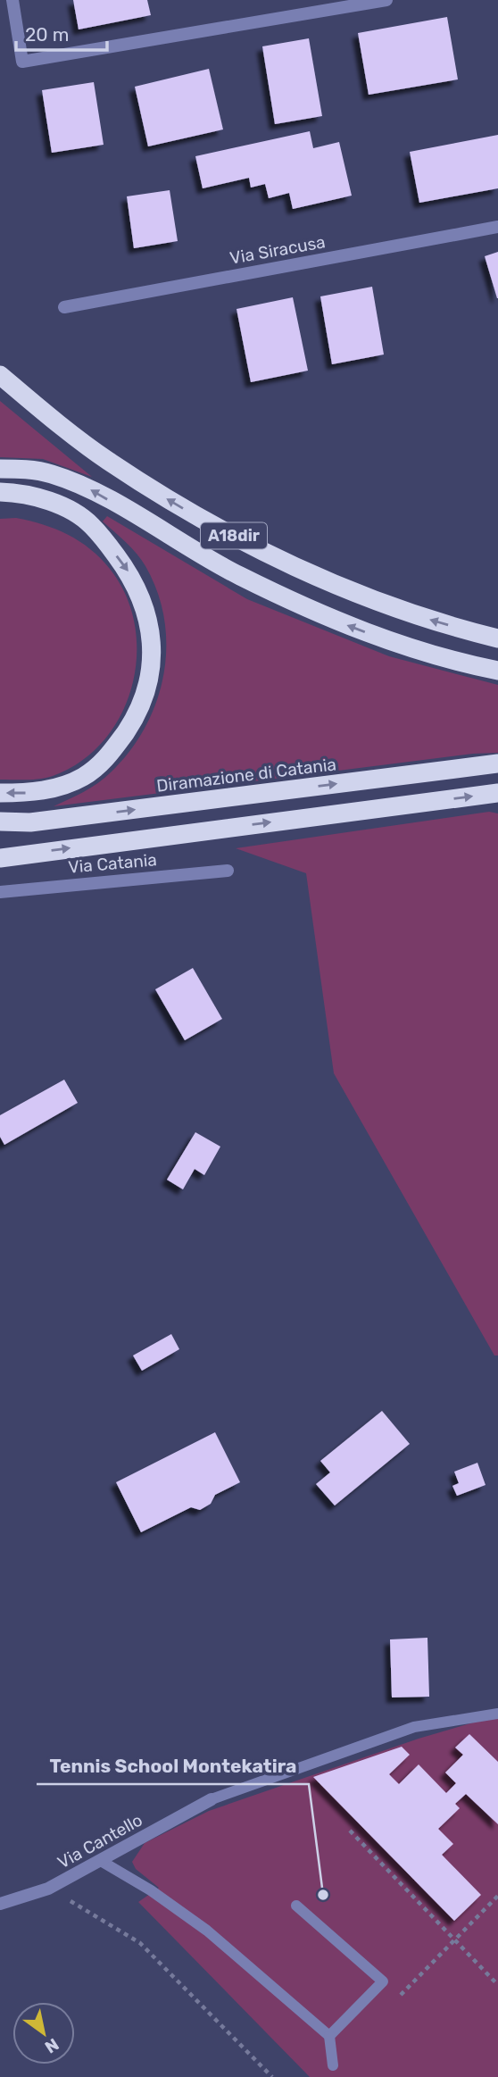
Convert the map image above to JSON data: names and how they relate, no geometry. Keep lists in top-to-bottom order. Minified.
{"streets":{"highway":["A18dir","Diramazione di Catania"],"street":["Via Siracusa","Via Catania","Via Cantello"]},"places":["Tennis School Montekatira"],"scale_bar":"20 m","north":"bottom right"}
